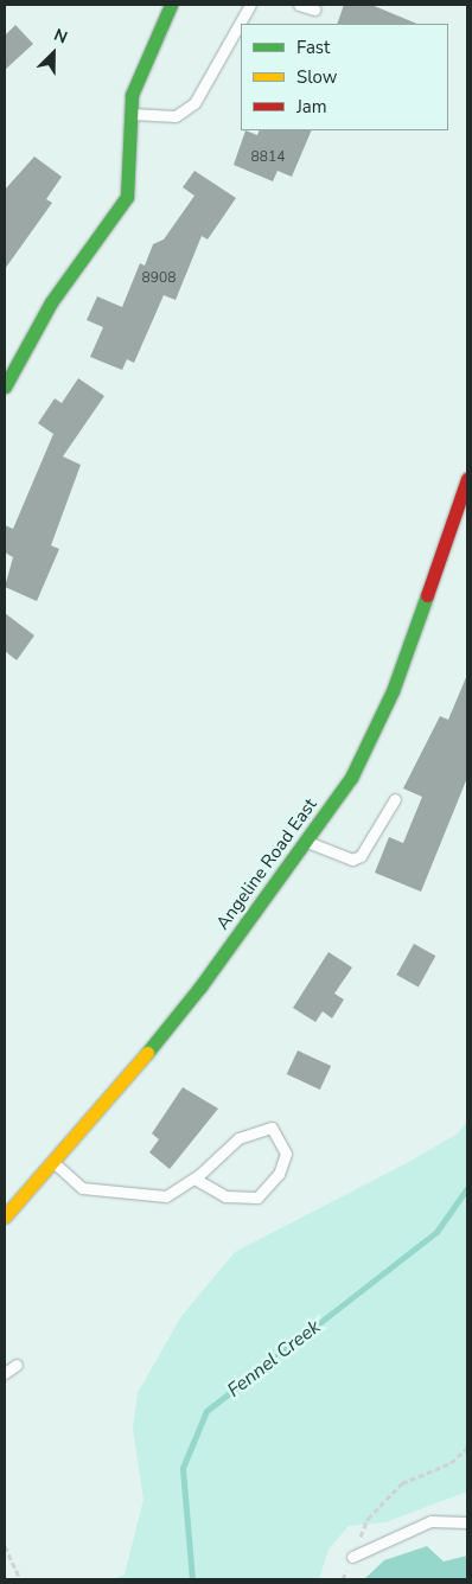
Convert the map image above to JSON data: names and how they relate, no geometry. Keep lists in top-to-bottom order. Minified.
{"streets":{"street":["Angeline Road East"]},"water":["Fennel Creek"],"house_numbers":["8814","8908"],"legend":["Fast","Slow","Jam"],"north":"top right"}
